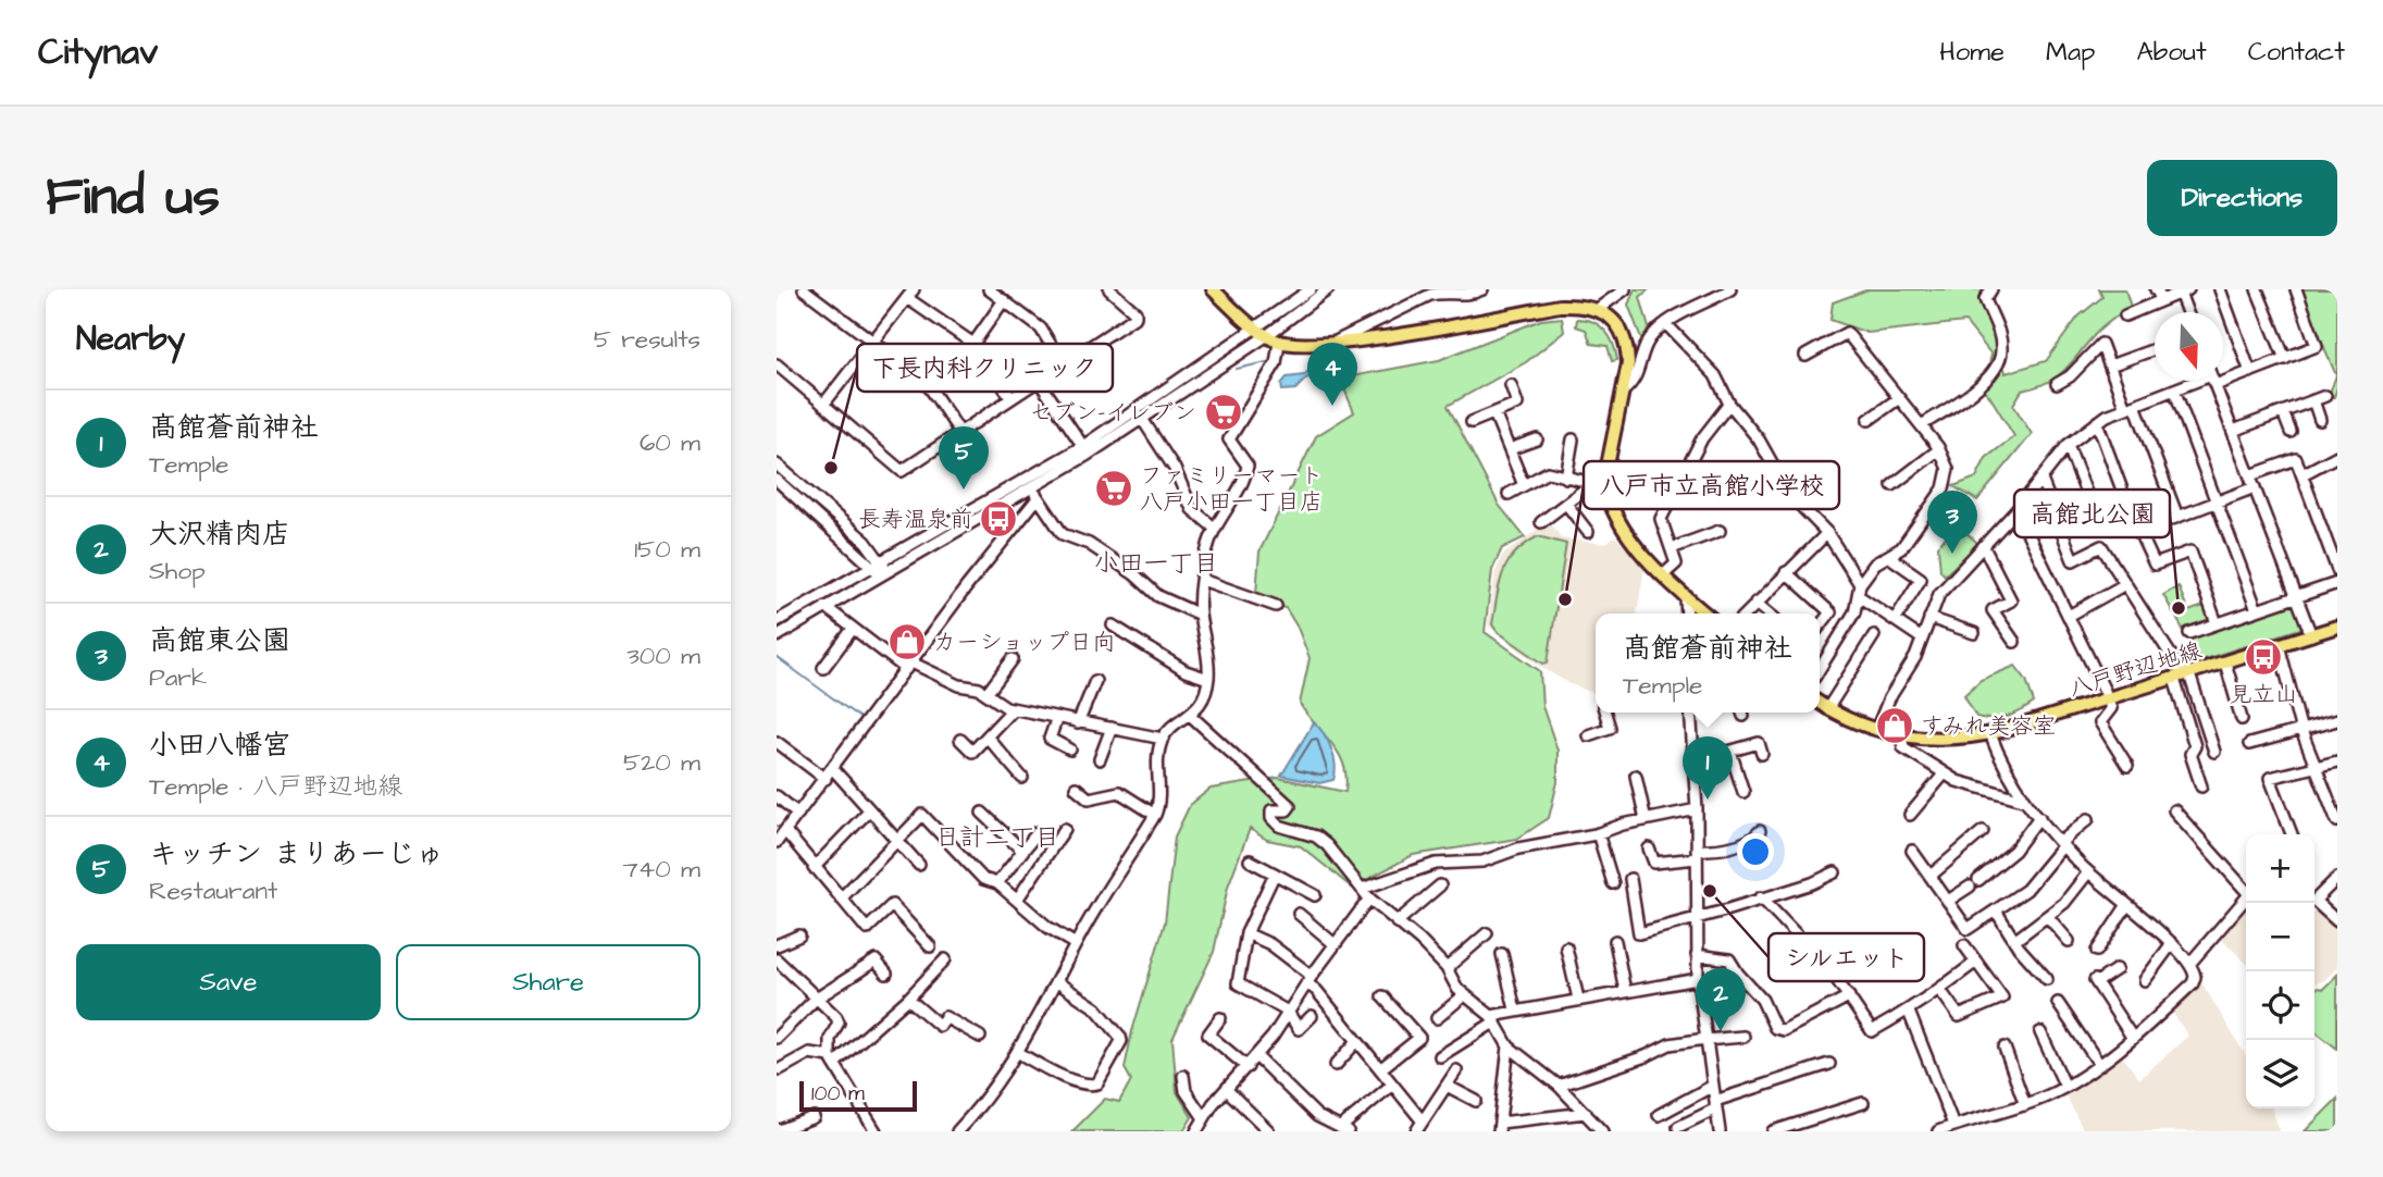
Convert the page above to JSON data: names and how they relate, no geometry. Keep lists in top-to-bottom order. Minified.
{"streets":{"main road":["八戸野辺地線"]},"districts":["小田一丁目","日計二丁目"],"places":{"supermarket":["セブン-イレブン","ファミリーマート 八戸小田一丁目店"],"other":["下長内科クリニック","八戸市立高館小学校","高館北公園","シルエット"],"bus stop":["長寿温泉前","見立山"],"shop":["カーショップ日向","すみれ美容室"]},"scale_bar":"100 m","north":"bottom","page":{"header":"Citynav","nav":["Home","Map","About","Contact"],"buttons":["Directions",["Save","Share"]],"title":"Find us","heading":["Nearby","5 results"],"pins":["4","5","3","1","2"],"list":[{"mark":"1","name":"髙館蒼前神社","note":"Temple","value":"60 m"},{"mark":"2","name":"大沢精肉店","note":"Shop","value":"150 m"},{"mark":"3","name":"高館東公園","note":"Park","value":"300 m"},{"mark":"4","name":"小田八幡宮","note":"Temple · 八戸野辺地線","value":"520 m"},{"mark":"5","name":"キッチン まりあーじゅ","note":"Restaurant","value":"740 m"}],"popup":["髙館蒼前神社","Temple"],"map_buttons":["+","−"],"scale":"100 m"}}
